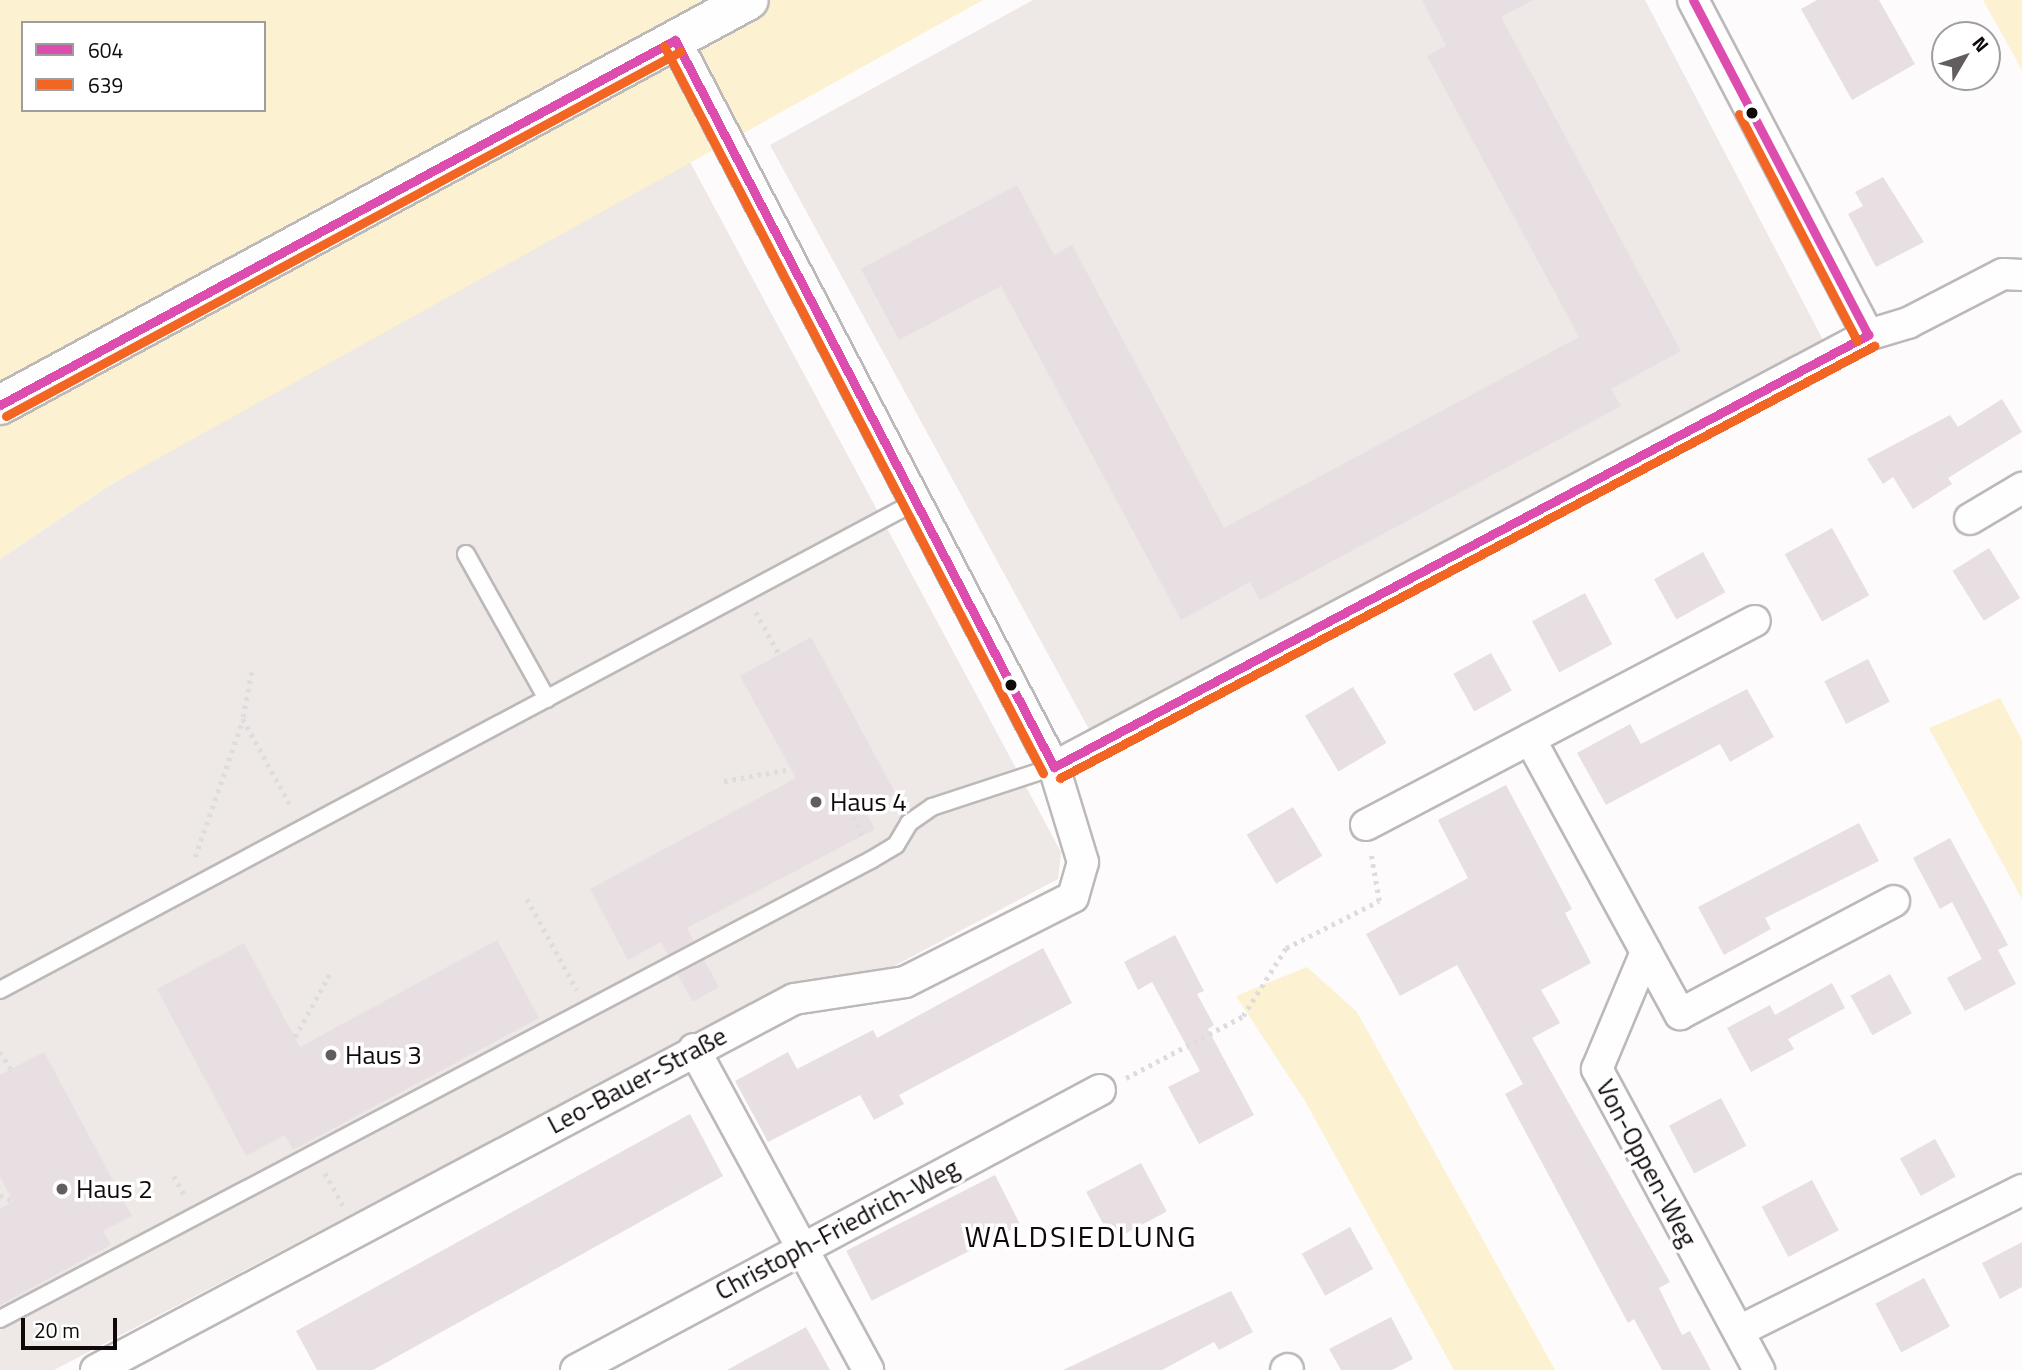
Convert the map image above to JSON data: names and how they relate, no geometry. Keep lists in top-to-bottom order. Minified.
{"streets":{"street":["Leo-Bauer-Straße","Von-Oppen-Weg","Christoph-Friedrich-Weg"]},"districts":["WALDSIEDLUNG"],"places":["Haus 4","Haus 3","Haus 2"],"lines":["transit line 604","transit line 639"],"legend":["604","639"],"scale_bar":"20 m","north":"top right"}
